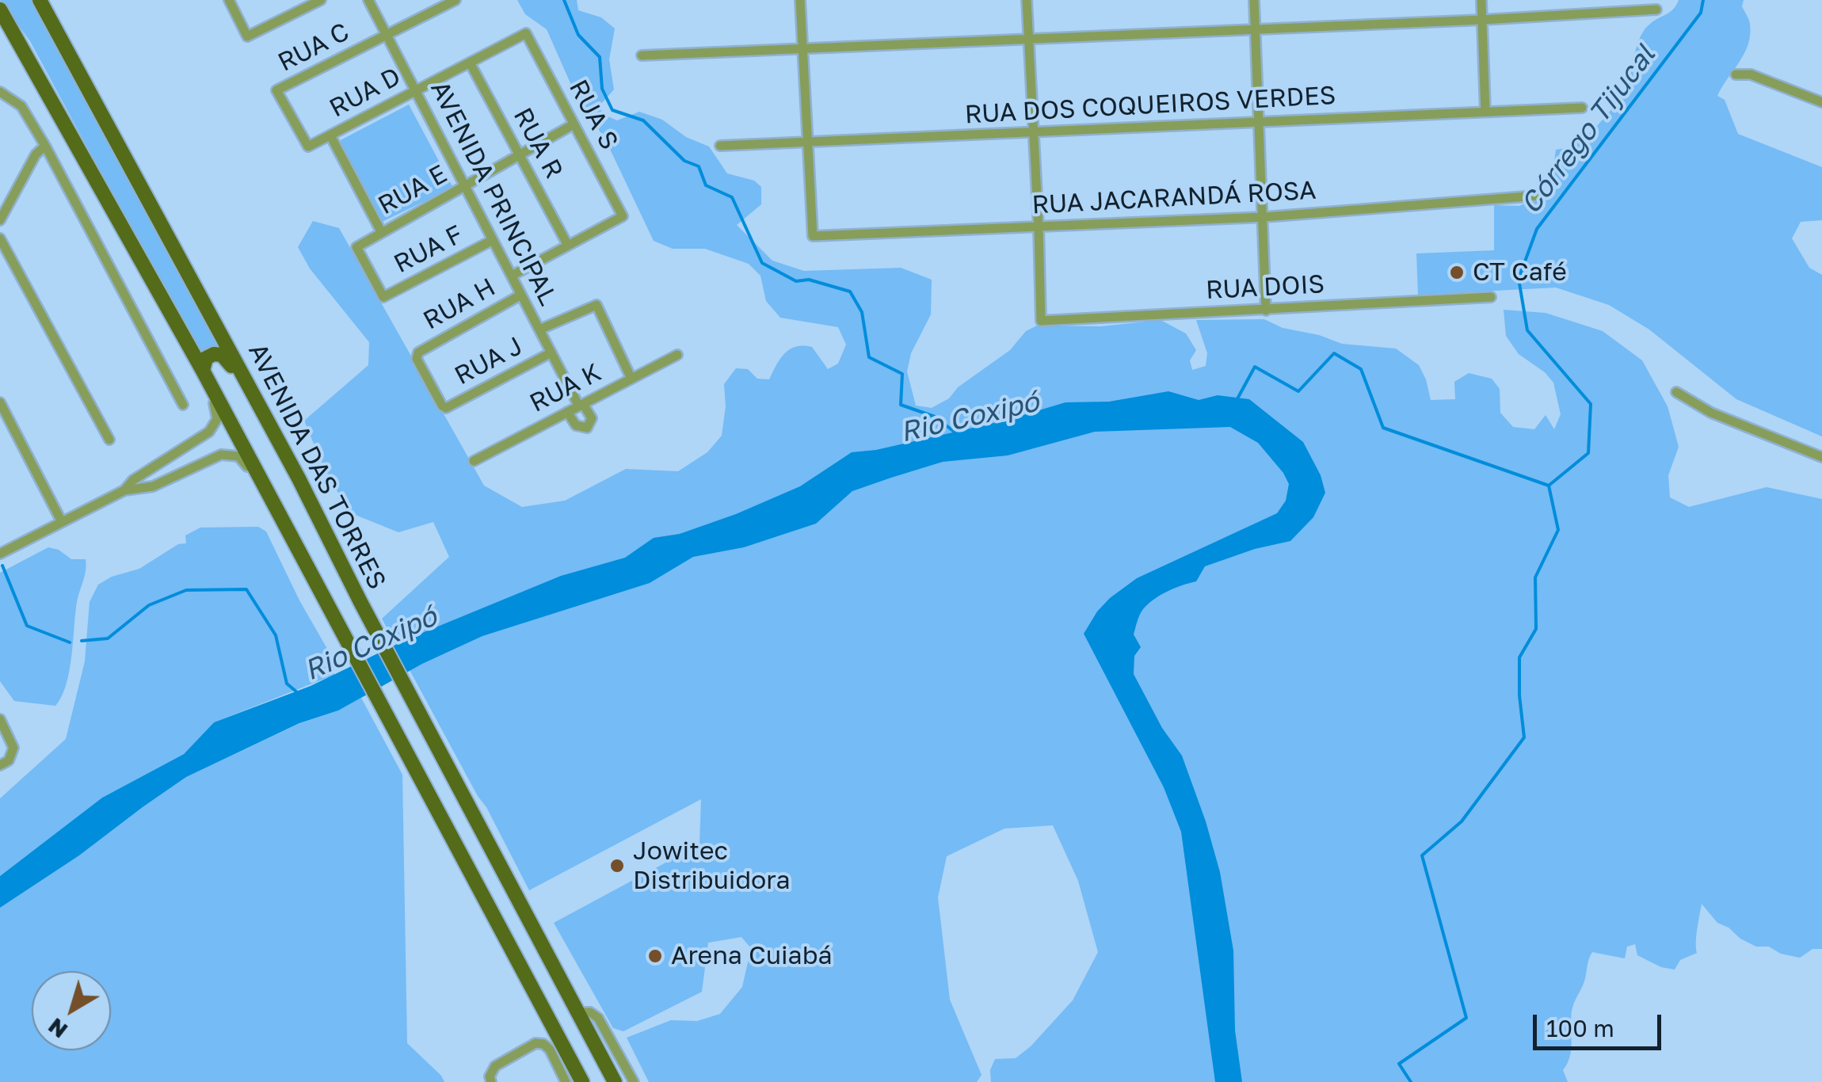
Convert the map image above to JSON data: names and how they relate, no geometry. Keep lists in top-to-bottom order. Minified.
{"streets":{"main road":["AVENIDA DAS TORRES"],"street":["RUA C","RUA D","RUA DOS COQUEIROS VERDES","RUA S","RUA R","RUA E","AVENIDA PRINCIPAL","RUA JACARANDÁ ROSA","RUA F","RUA DOIS","RUA H","RUA J","RUA K"]},"crossings":[["RUA C","RUA D"],["RUA C","AVENIDA PRINCIPAL"],["RUA D","RUA S"],["RUA D","RUA R"],["RUA D","AVENIDA PRINCIPAL"],["RUA DOS COQUEIROS VERDES","RUA JACARANDÁ ROSA"],["RUA S","RUA R"],["RUA S","RUA E"],["RUA R","RUA E"],["RUA E","AVENIDA PRINCIPAL"],["RUA E","RUA F"],["AVENIDA PRINCIPAL","RUA F"],["AVENIDA PRINCIPAL","RUA H"],["AVENIDA PRINCIPAL","RUA J"],["AVENIDA PRINCIPAL","RUA K"],["RUA JACARANDÁ ROSA","RUA DOIS"],["RUA H","RUA J"]],"water":["Córrego Tijucal","Rio Coxipó"],"places":["CT Café","Jowitec Distribuidora","Arena Cuiabá"],"scale_bar":"100 m","north":"bottom left"}
